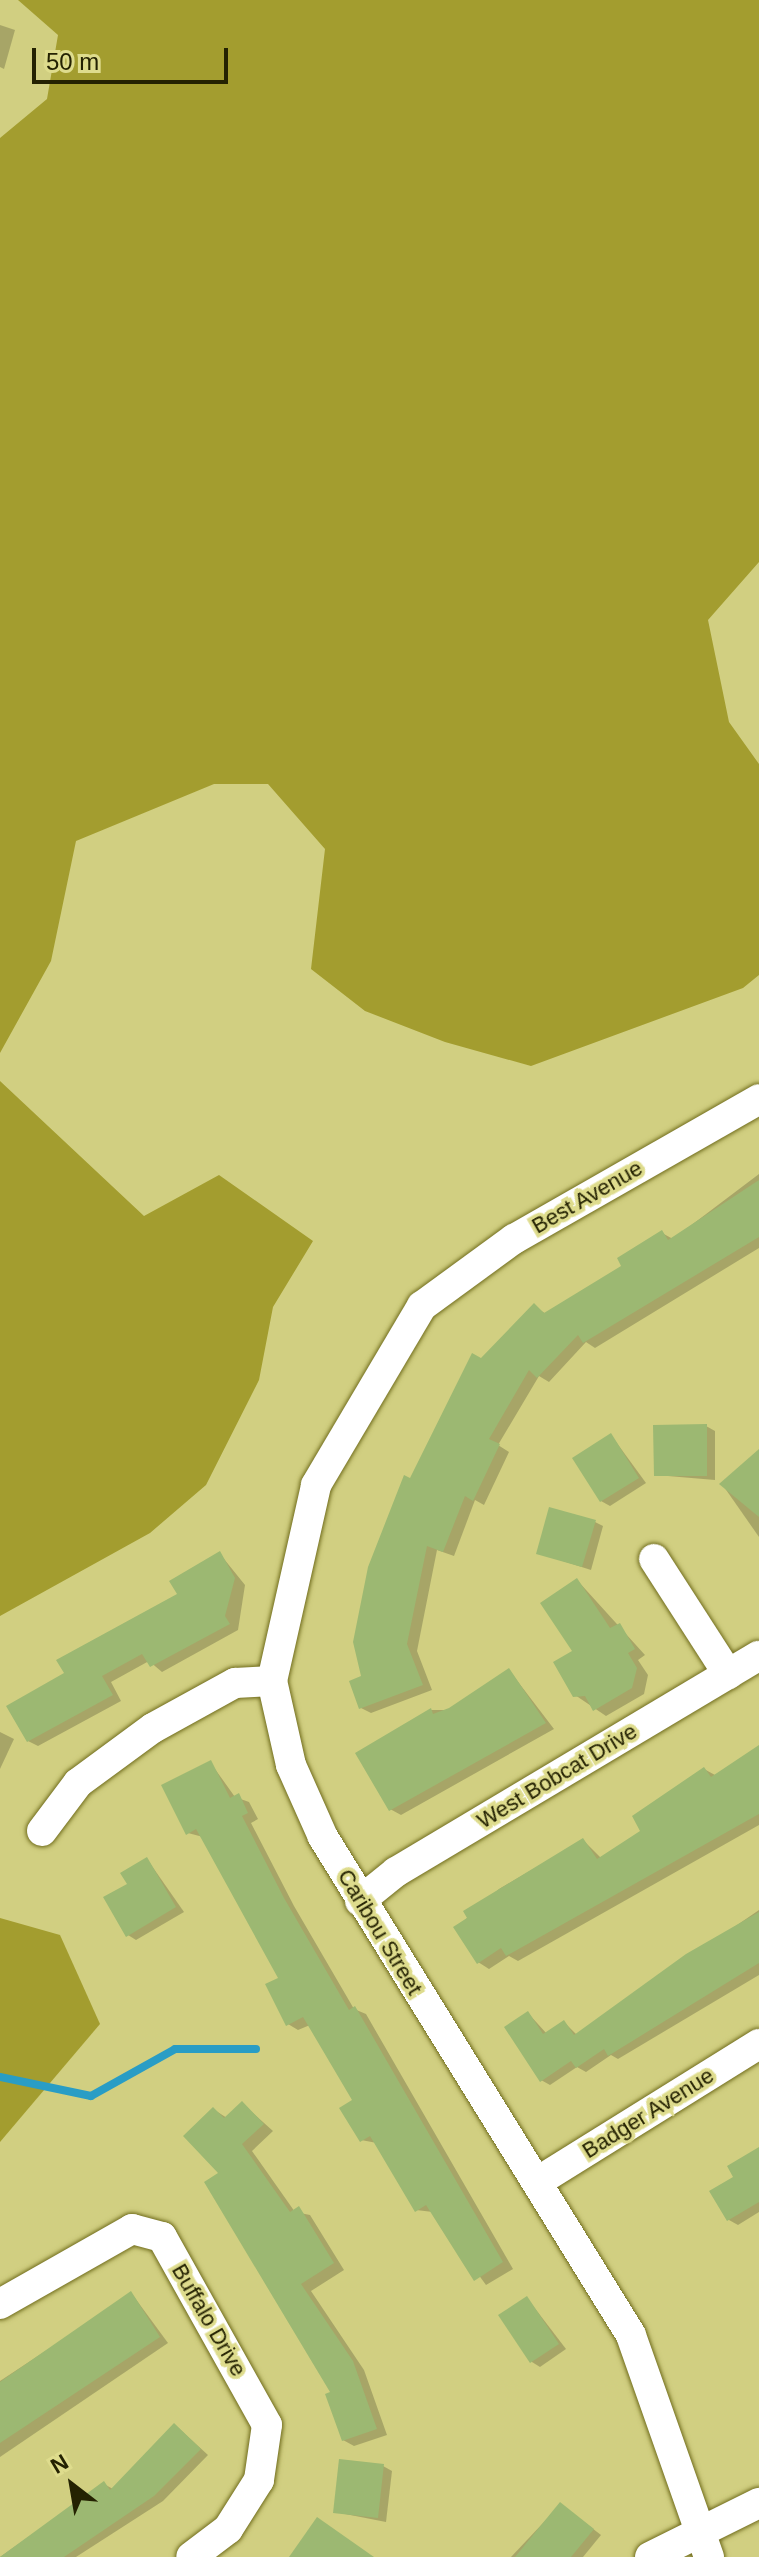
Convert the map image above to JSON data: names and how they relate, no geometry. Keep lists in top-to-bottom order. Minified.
{"streets":{"street":["Best Avenue","West Bobcat Drive","Caribou Street","Badger Avenue","Buffalo Drive"]},"crossings":[["Best Avenue","Caribou Street"],["West Bobcat Drive","Caribou Street"],["Caribou Street","Badger Avenue"]],"scale_bar":"50 m","north":"top left"}
